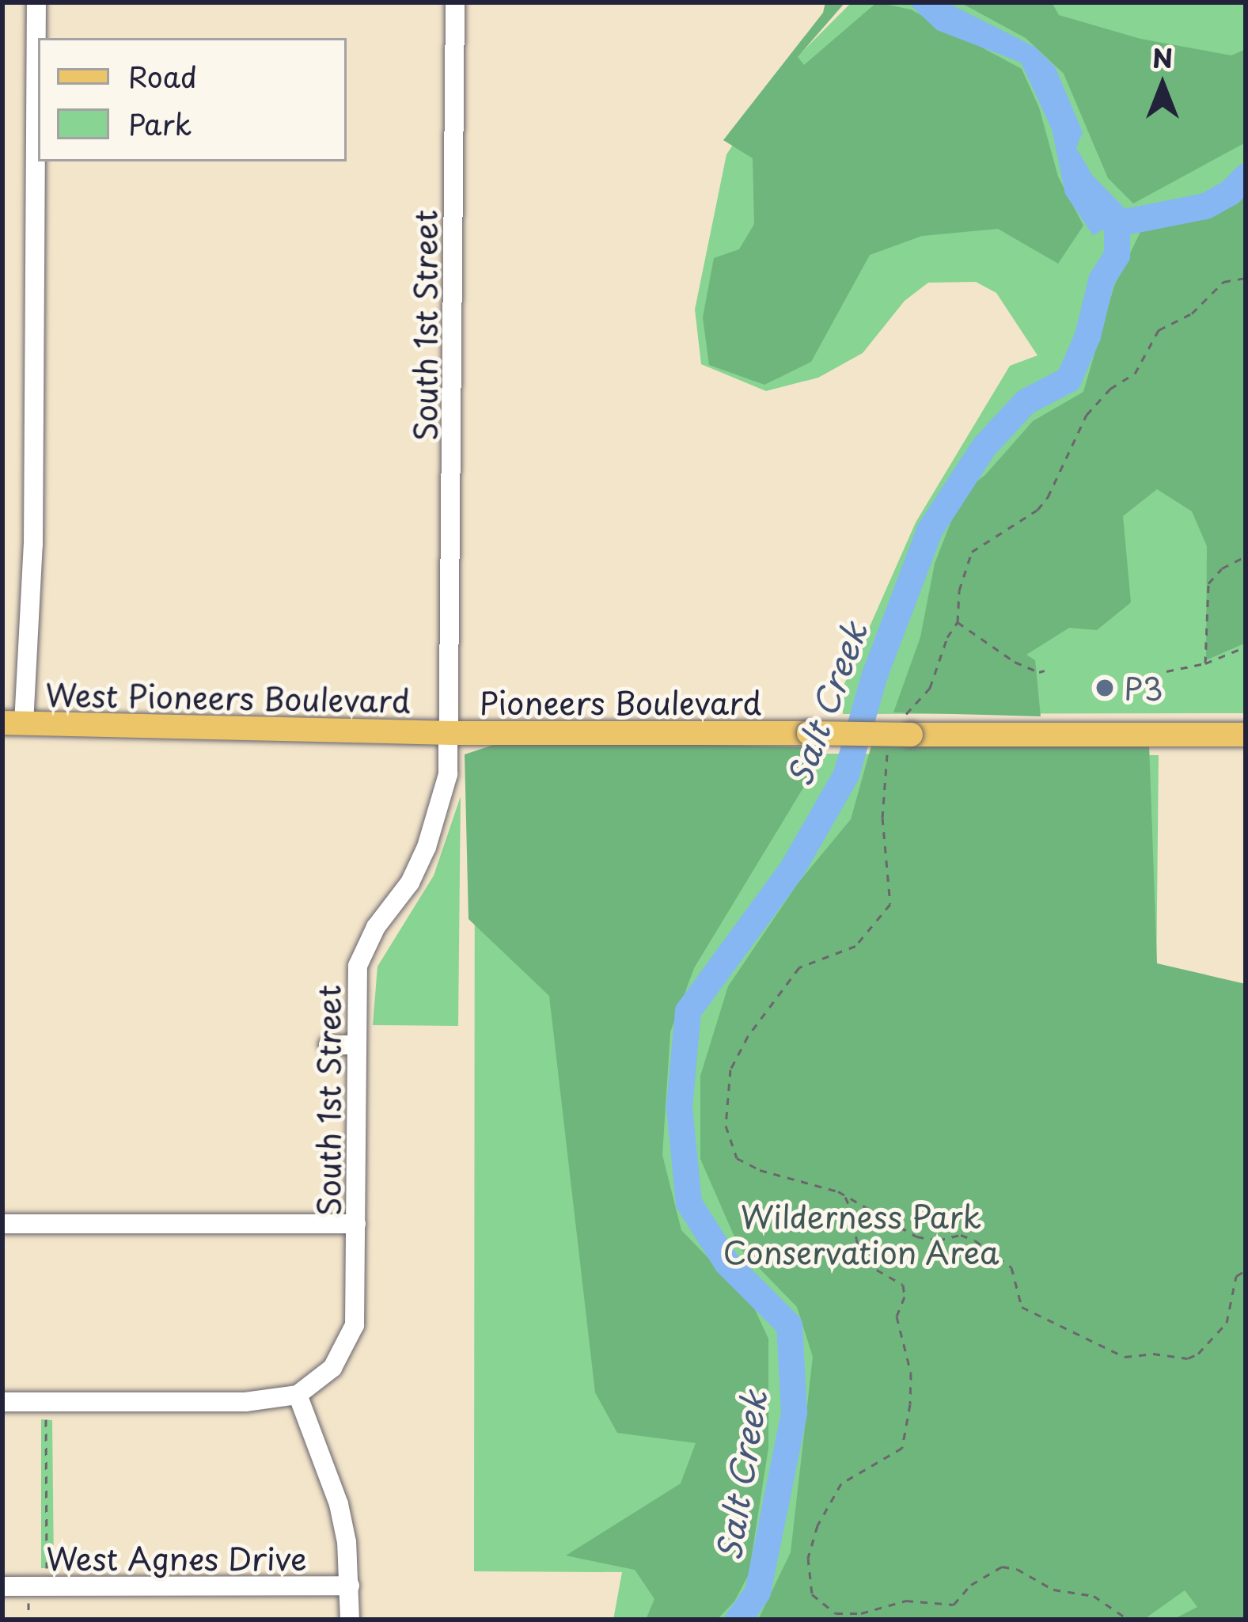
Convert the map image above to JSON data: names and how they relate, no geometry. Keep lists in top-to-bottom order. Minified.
{"streets":{"main road":["West Pioneers Boulevard","Pioneers Boulevard"],"street":["South 1st Street","West Agnes Drive"]},"crossings":[["South 1st Street","West Pioneers Boulevard"],["South 1st Street","Pioneers Boulevard"],["West Pioneers Boulevard","Pioneers Boulevard"]],"water":["Salt Creek"],"parks":["Wilderness Park Conservation Area"],"places":["P3"],"legend":["Road","Park"],"north":"top"}
